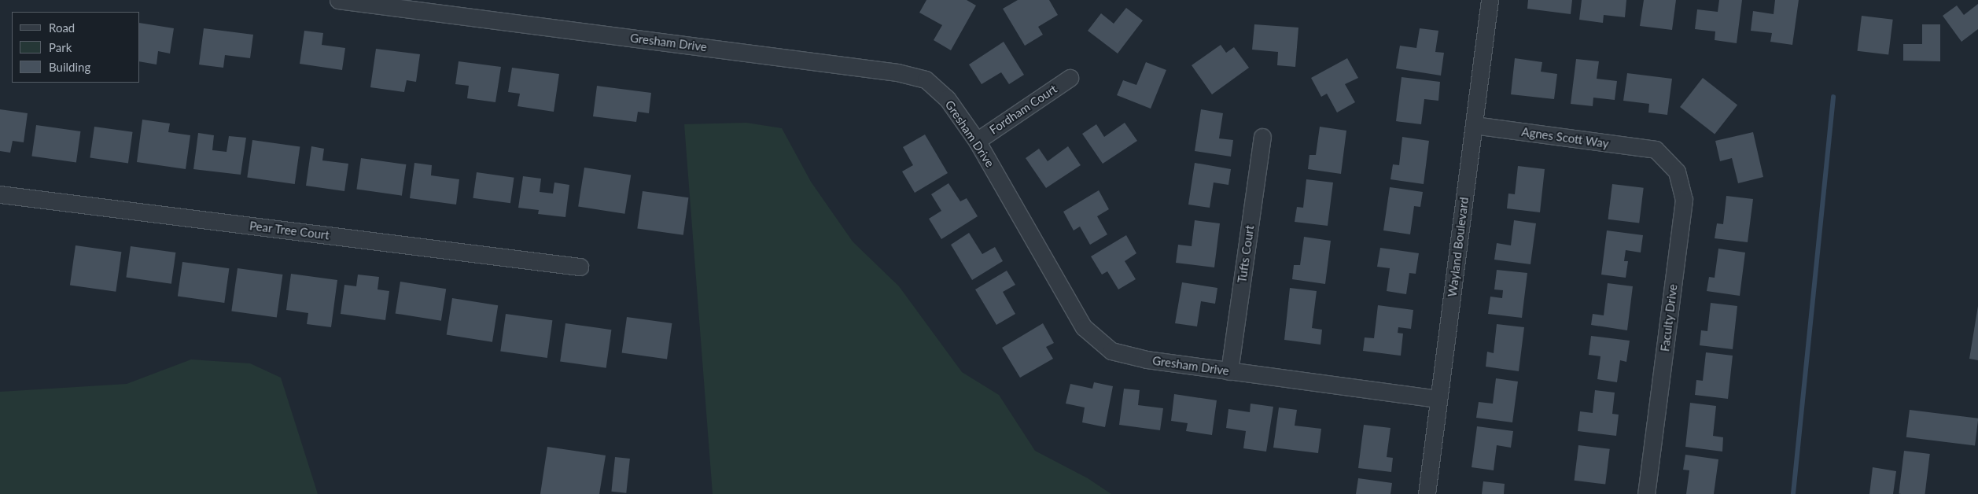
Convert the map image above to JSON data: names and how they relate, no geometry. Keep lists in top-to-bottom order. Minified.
{"streets":{"street":["Gresham Drive","Fordham Court","Agnes Scott Way","Pear Tree Court","Wayland Boulevard","Tufts Court","Faculty Drive"]},"crossings":[["Gresham Drive","Fordham Court"],["Gresham Drive","Wayland Boulevard"],["Gresham Drive","Tufts Court"],["Agnes Scott Way","Wayland Boulevard"],["Agnes Scott Way","Faculty Drive"]],"legend":["Road","Park","Building"]}
